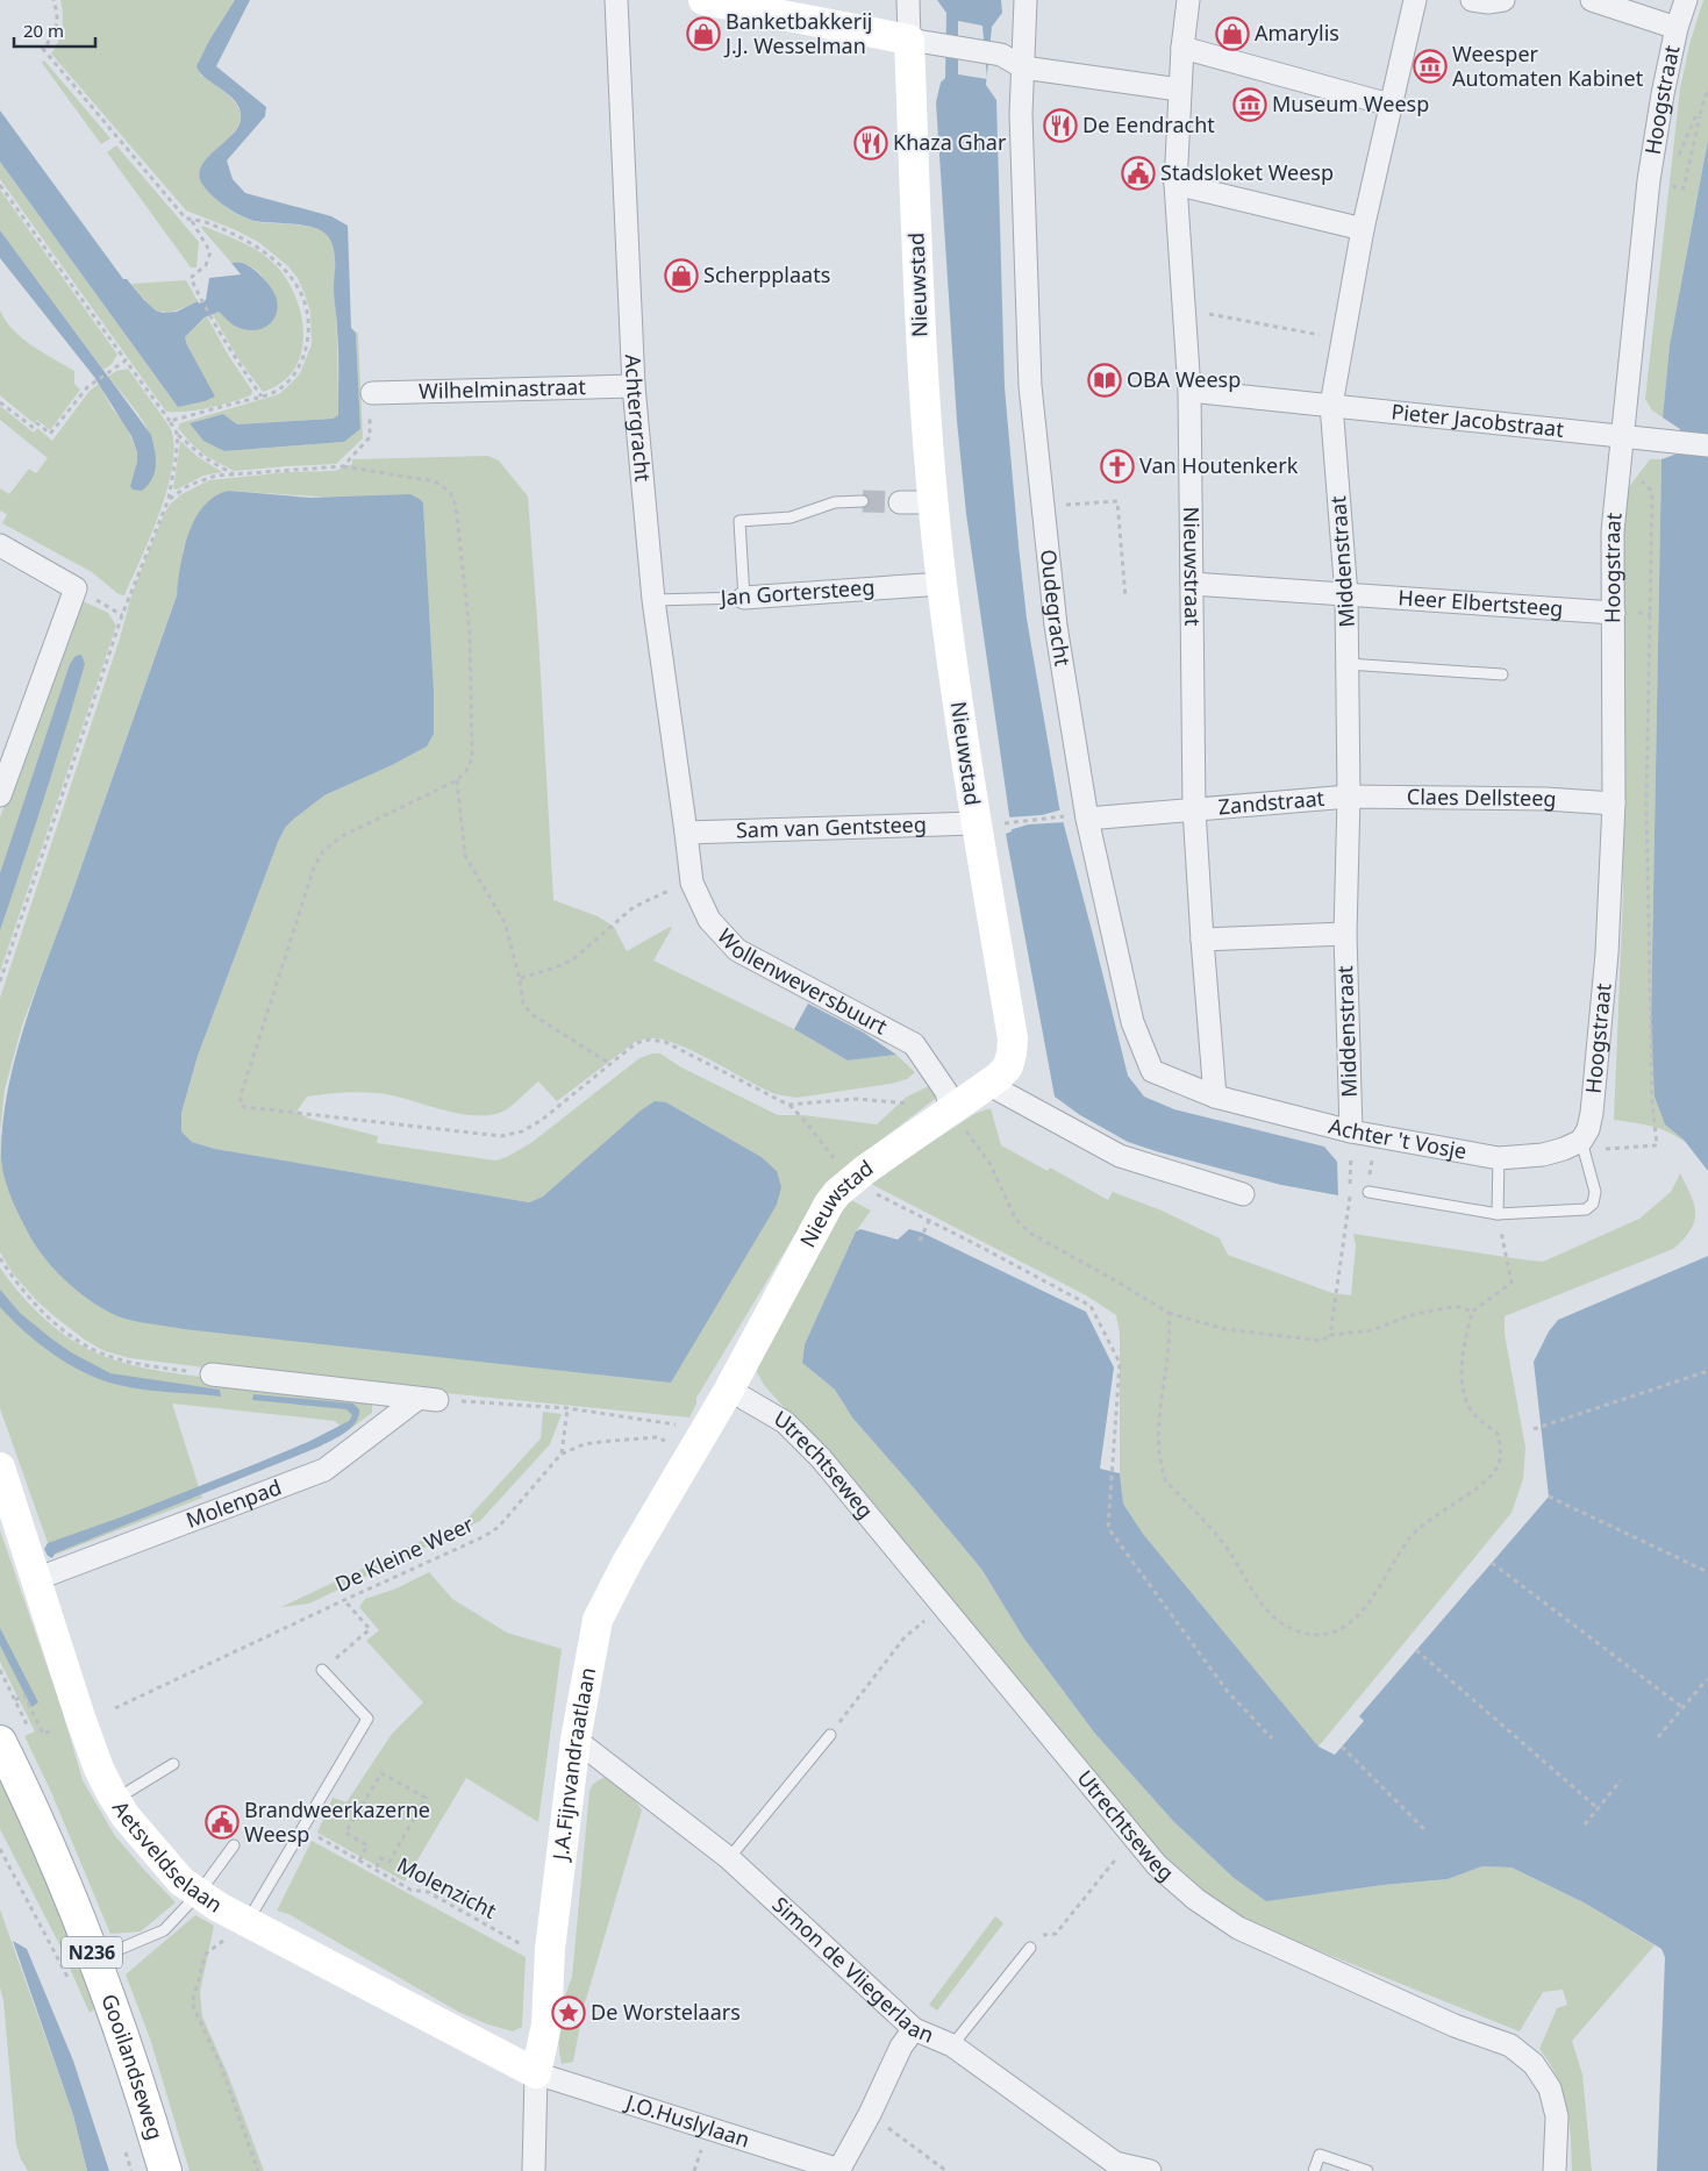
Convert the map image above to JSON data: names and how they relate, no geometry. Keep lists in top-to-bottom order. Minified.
{"streets":{"main road":["N236","Gooilandseweg"],"street":["Hoogstraat","Nieuwstad","Wilhelminastraat","Achtergracht","Pieter Jacobstraat","Middenstraat","Nieuwstraat","Jan Gortersteeg","Heer Elbertsteeg","Oudegracht","Claes Dellsteeg","Zandstraat","Sam van Gentsteeg","Wollenweversbuurt","Achter 't Vosje","Utrechtseweg","Molenpad","J.A.Fijnvandraatlaan","Aetsveldselaan","Simon de Vliegerlaan","J.O.Huslylaan"],"path":["De Kleine Weer","Molenzicht"]},"crossings":[["Hoogstraat","Pieter Jacobstraat"],["Hoogstraat","Heer Elbertsteeg"],["Hoogstraat","Claes Dellsteeg"],["Hoogstraat","Achter 't Vosje"],["Nieuwstad","Jan Gortersteeg"],["Nieuwstad","Sam van Gentsteeg"],["Nieuwstad","Wollenweversbuurt"],["Nieuwstad","Utrechtseweg"],["Nieuwstad","J.A.Fijnvandraatlaan"],["Wilhelminastraat","Achtergracht"],["Achtergracht","Jan Gortersteeg"],["Achtergracht","Sam van Gentsteeg"],["Achtergracht","Wollenweversbuurt"],["Pieter Jacobstraat","Middenstraat"],["Pieter Jacobstraat","Nieuwstraat"],["Middenstraat","Heer Elbertsteeg"],["Middenstraat","Claes Dellsteeg"],["Middenstraat","Zandstraat"],["Middenstraat","Achter 't Vosje"],["Nieuwstraat","Heer Elbertsteeg"],["Nieuwstraat","Oudegracht"],["Nieuwstraat","Zandstraat"],["Nieuwstraat","Achter 't Vosje"],["Oudegracht","Zandstraat"],["Oudegracht","Achter 't Vosje"],["Claes Dellsteeg","Zandstraat"],["Sam van Gentsteeg","Wollenweversbuurt"],["Utrechtseweg","J.A.Fijnvandraatlaan"],["Molenpad","Aetsveldselaan"],["De Kleine Weer","J.A.Fijnvandraatlaan"],["J.A.Fijnvandraatlaan","Aetsveldselaan"],["J.A.Fijnvandraatlaan","Molenzicht"],["J.A.Fijnvandraatlaan","Simon de Vliegerlaan"],["J.A.Fijnvandraatlaan","J.O.Huslylaan"],["Aetsveldselaan","J.O.Huslylaan"]],"places":{"shop":["Banketbakkerij J.J. Wesselman","Amarylis","Scherpplaats"],"museum":["Weesper Automaten Kabinet","Museum Weesp"],"restaurant":["De Eendracht","Khaza Ghar"],"public building":["Stadsloket Weesp","Brandweerkazerne Weesp"],"library":["OBA Weesp"],"church":["Van Houtenkerk"],"place":["De Worstelaars"]},"scale_bar":"20 m"}
